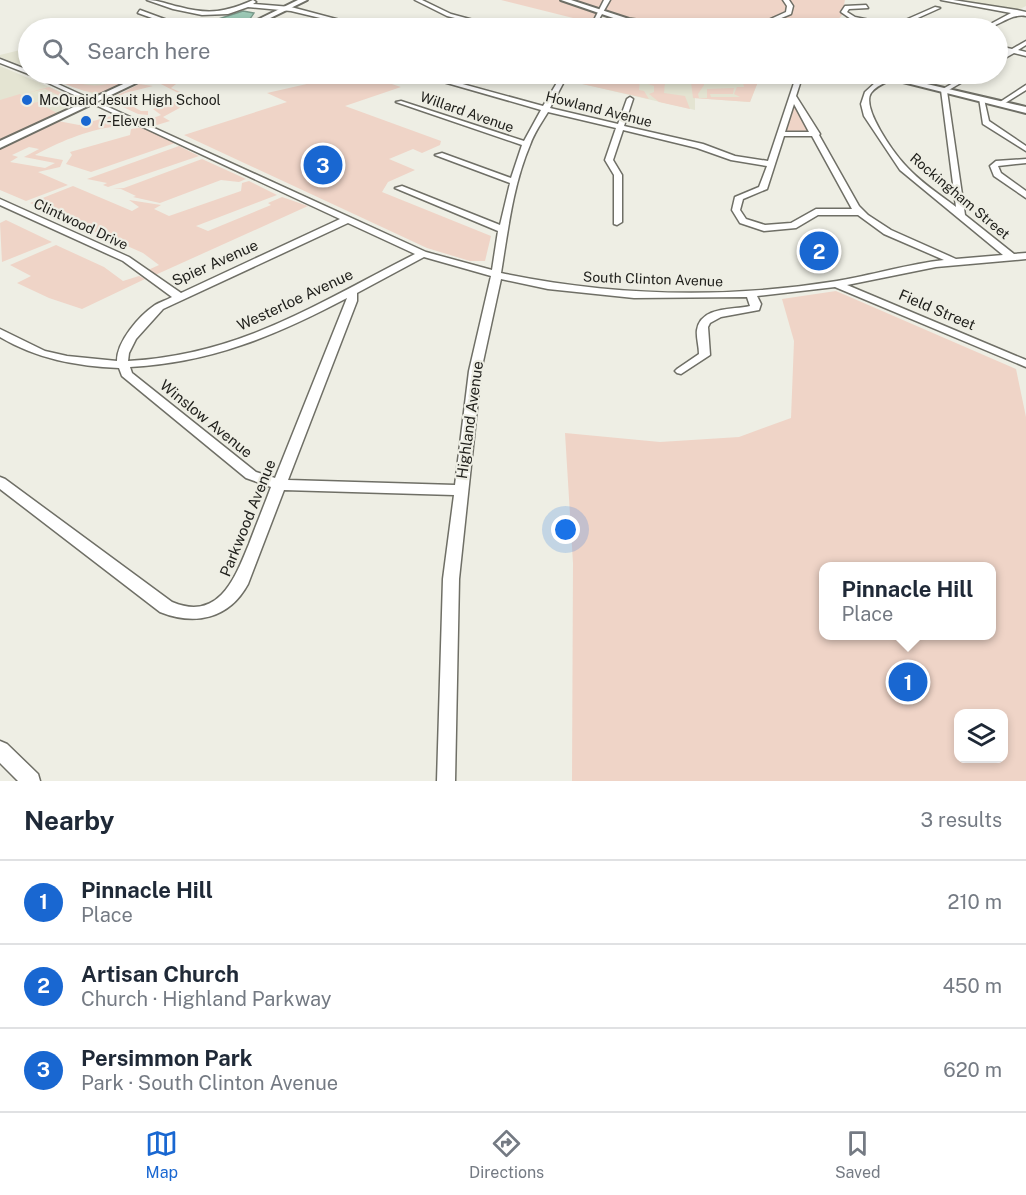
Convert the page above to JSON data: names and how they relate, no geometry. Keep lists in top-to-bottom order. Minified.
{"streets":{"street":["Howland Avenue","Willard Avenue","Rockingham Street","Clintwood Drive","Spier Avenue","South Clinton Avenue","Westerloe Avenue","Field Street","Winslow Avenue","Highland Avenue","Parkwood Avenue"]},"crossings":[["Howland Avenue","Highland Avenue"],["Willard Avenue","Highland Avenue"],["Rockingham Street","South Clinton Avenue"],["Clintwood Drive","Spier Avenue"],["Spier Avenue","South Clinton Avenue"],["Spier Avenue","Westerloe Avenue"],["Spier Avenue","Winslow Avenue"],["South Clinton Avenue","Westerloe Avenue"],["South Clinton Avenue","Field Street"],["South Clinton Avenue","Highland Avenue"],["Westerloe Avenue","Winslow Avenue"],["Westerloe Avenue","Parkwood Avenue"],["Winslow Avenue","Highland Avenue"],["Winslow Avenue","Parkwood Avenue"]],"places":["McQuaid Jesuit High School","7-Eleven"],"page":{"search":"Search here","pins":["3","2","1"],"popup":["Pinnacle Hill","Place"],"heading":["Nearby","3 results"],"list":[{"mark":"1","name":"Pinnacle Hill","note":"Place","value":"210 m"},{"mark":"2","name":"Artisan Church","note":"Church · Highland Parkway","value":"450 m"},{"mark":"3","name":"Persimmon Park","note":"Park · South Clinton Avenue","value":"620 m"}],"nav":["Map","Directions","Saved"]}}
